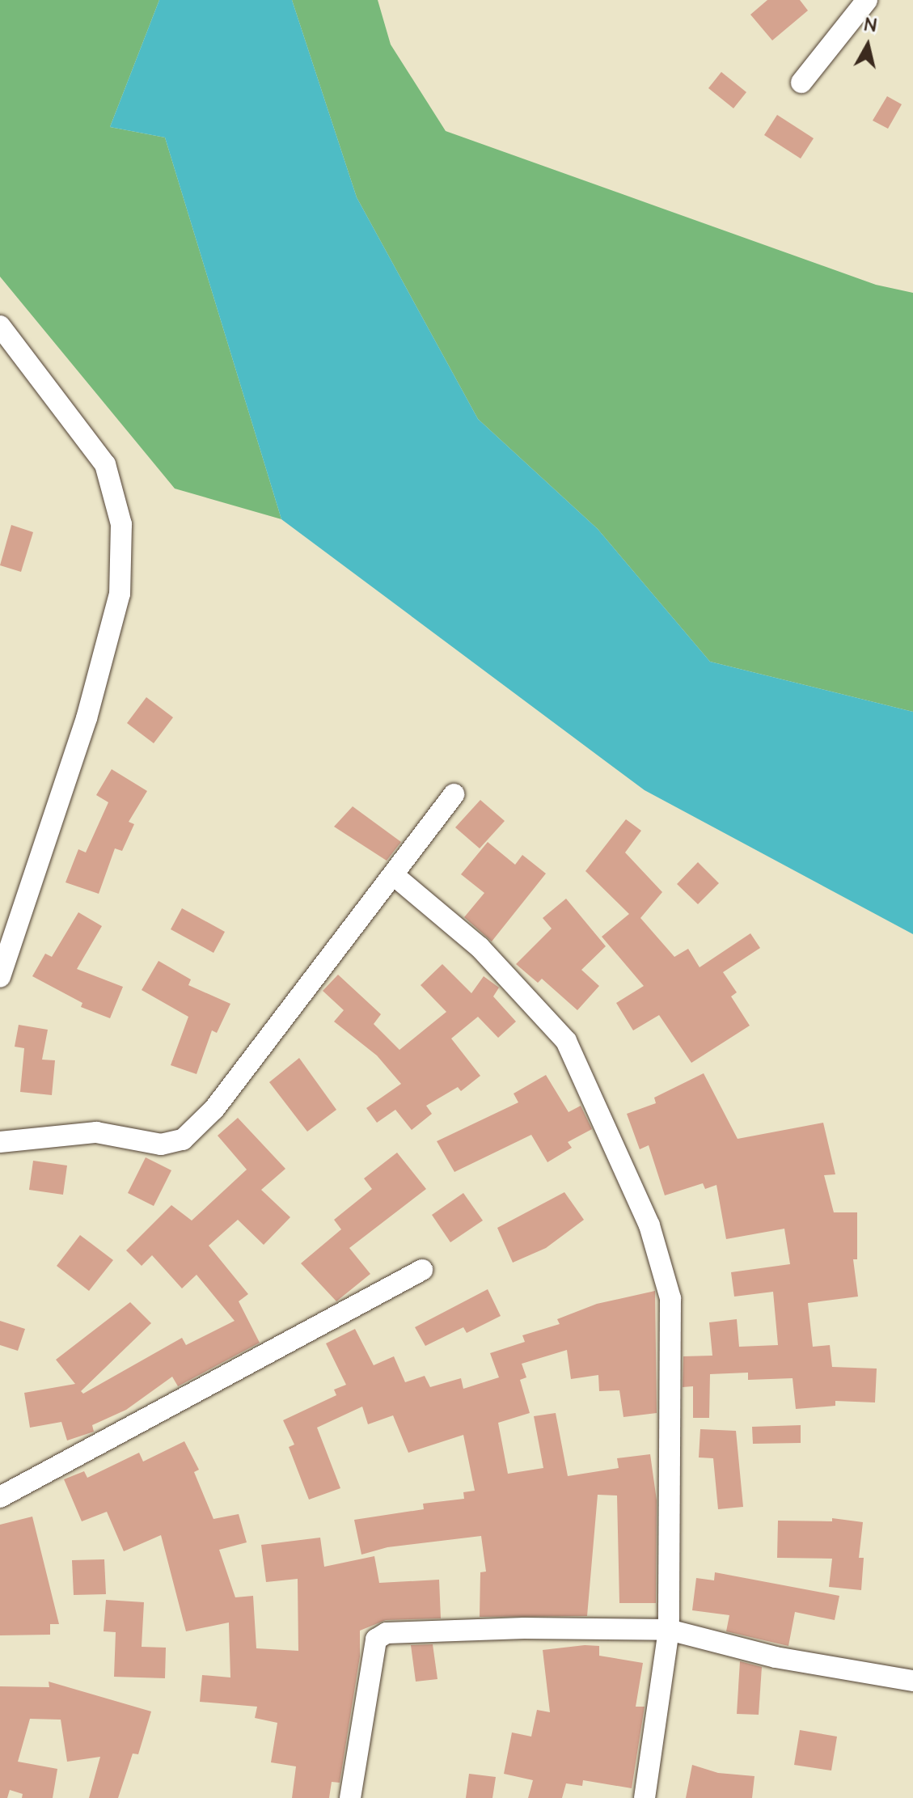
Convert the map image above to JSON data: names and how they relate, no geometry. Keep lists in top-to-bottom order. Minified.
{"north":"top"}
